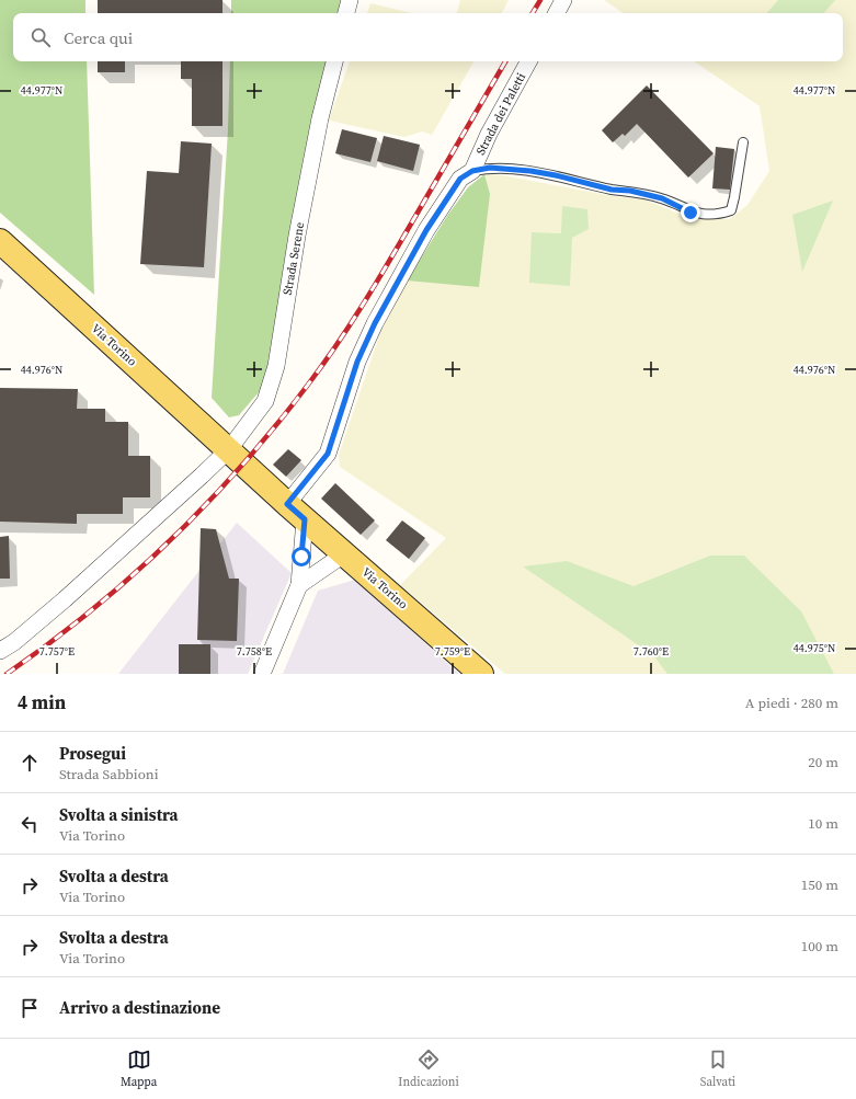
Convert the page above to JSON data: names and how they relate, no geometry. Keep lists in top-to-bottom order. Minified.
{"streets":{"main road":["Via Torino"],"street":["Strada dei Paletti","Strada Serene"]},"crossings":[["Strada Serene","Via Torino"]],"page":{"search":"Cerca qui","heading":["4 min","A piedi · 280 m"],"list":[["Prosegui","Strada Sabbioni","20 m"],["Svolta a sinistra","Via Torino","10 m"],["Svolta a destra","Via Torino","150 m"],["Svolta a destra","Via Torino","100 m"],"Arrivo a destinazione"],"nav":["Mappa","Indicazioni","Salvati"]},"coordinates":["44.977°N","44.976°N","44.975°N","7.757°E","7.758°E","7.759°E","7.760°E"]}
